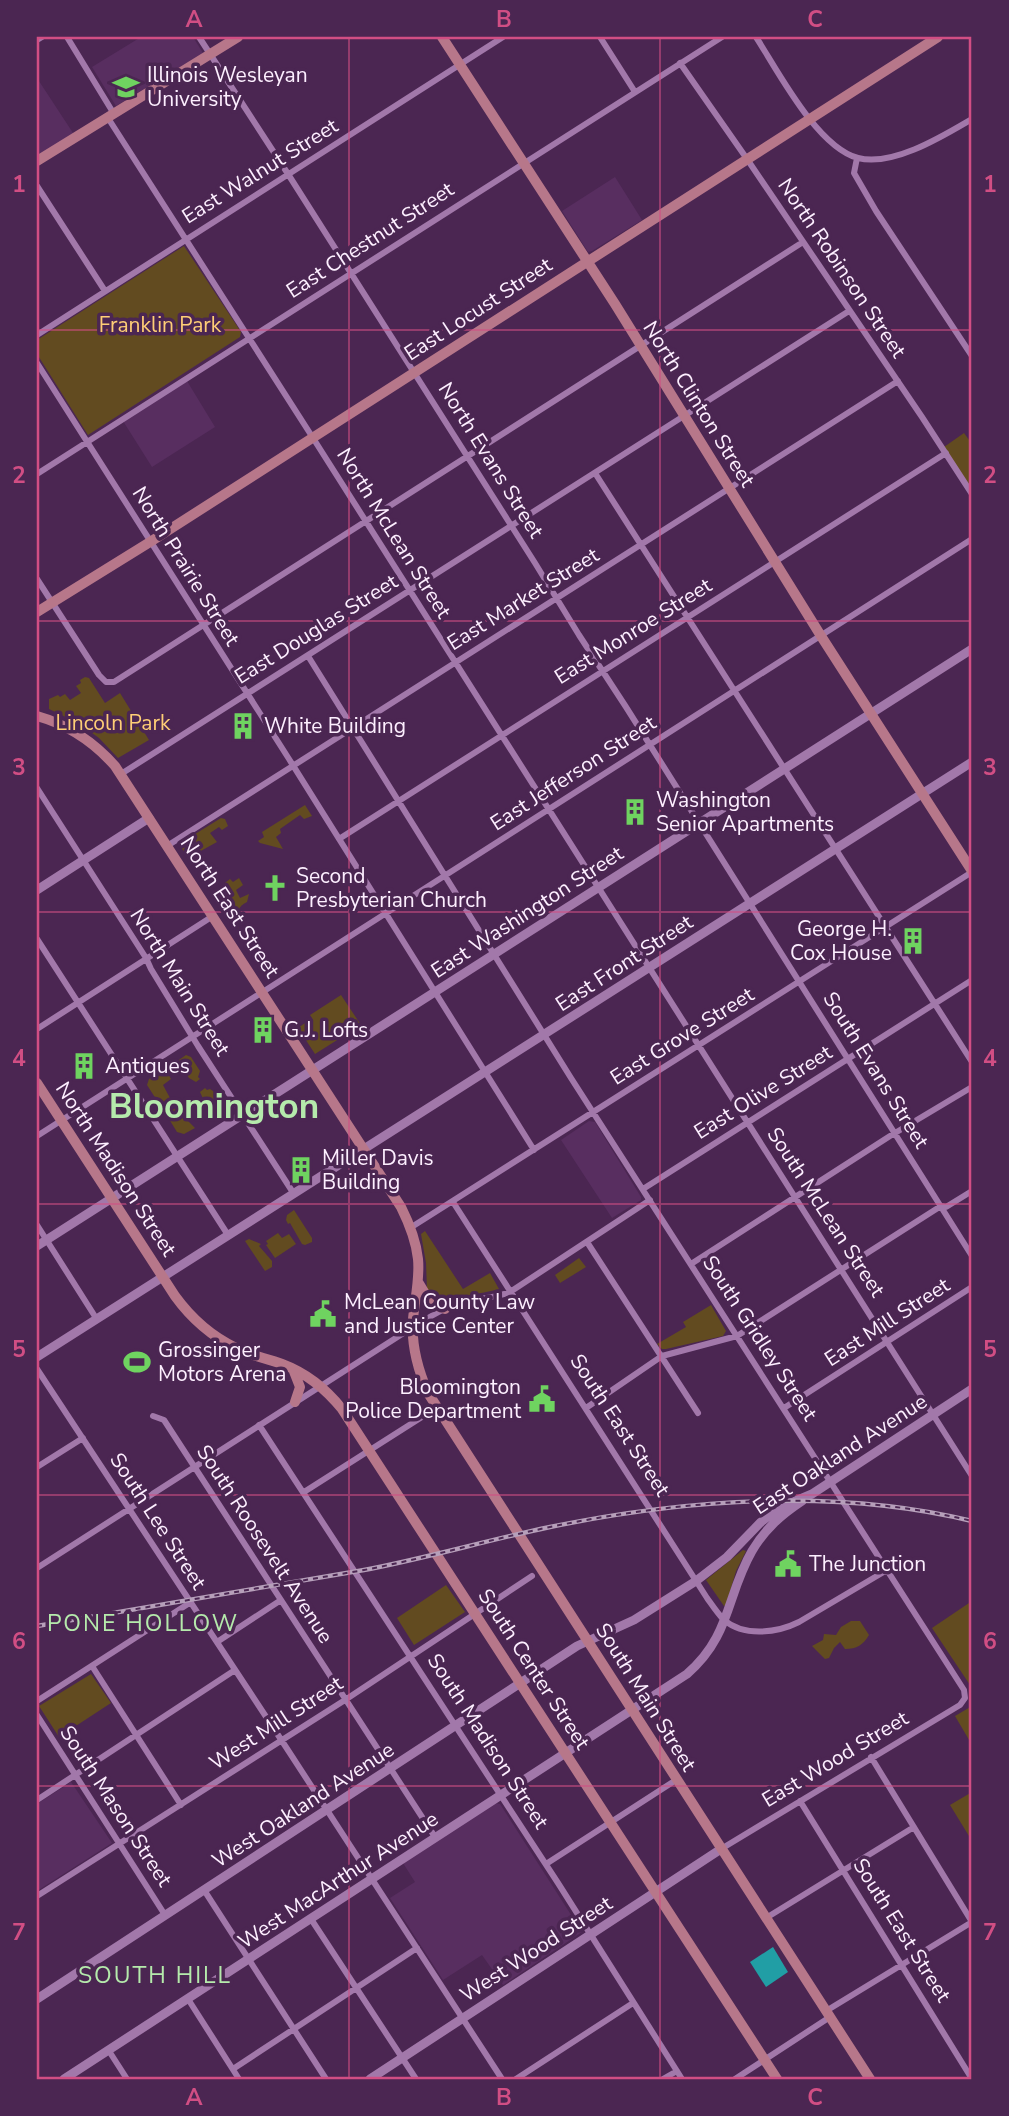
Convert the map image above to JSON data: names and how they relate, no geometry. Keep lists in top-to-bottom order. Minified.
{"streets":{"main road":["East Locust Street","North Clinton Street","North East Street","East Washington Street","East Front Street","North Madison Street","East Oakland Avenue","South Center Street","South Main Street","West Oakland Avenue","West MacArthur Avenue","West Wood Street"],"street":["East Walnut Street","East Chestnut Street","North Robinson Street","North Evans Street","North McLean Street","North Prairie Street","East Market Street","East Douglas Street","East Monroe Street","East Jefferson Street","North Main Street","East Grove Street","South Evans Street","East Olive Street","South McLean Street","East Mill Street","South Gridley Street","South East Street","South Lee Street","South Roosevelt Avenue","West Mill Street","South Madison Street","East Wood Street","South Mason Street"]},"crossings":[["East Walnut Street","North Clinton Street"],["East Walnut Street","North Evans Street"],["East Walnut Street","North McLean Street"],["East Chestnut Street","North Robinson Street"],["East Chestnut Street","North Clinton Street"],["East Chestnut Street","North Evans Street"],["East Chestnut Street","North McLean Street"],["East Chestnut Street","North Prairie Street"],["North Robinson Street","East Locust Street"],["North Robinson Street","East Market Street"],["North Robinson Street","East Douglas Street"],["North Robinson Street","East Monroe Street"],["East Locust Street","North Clinton Street"],["East Locust Street","North Evans Street"],["East Locust Street","North McLean Street"],["East Locust Street","North Prairie Street"],["North Clinton Street","East Market Street"],["North Clinton Street","East Douglas Street"],["North Clinton Street","East Monroe Street"],["North Clinton Street","East Jefferson Street"],["North Clinton Street","East Washington Street"],["North Clinton Street","East Front Street"],["North Clinton Street","East Grove Street"],["North Evans Street","East Market Street"],["North Evans Street","East Douglas Street"],["North Evans Street","East Monroe Street"],["North Evans Street","East Jefferson Street"],["North Evans Street","East Washington Street"],["North Evans Street","East Front Street"],["North Evans Street","South Evans Street"],["North McLean Street","East Market Street"],["North McLean Street","East Douglas Street"],["North McLean Street","East Monroe Street"],["North McLean Street","East Jefferson Street"],["North McLean Street","East Washington Street"],["North McLean Street","East Front Street"],["North McLean Street","South McLean Street"],["North Prairie Street","East Market Street"],["North Prairie Street","East Douglas Street"],["North Prairie Street","East Monroe Street"],["North Prairie Street","East Jefferson Street"],["North Prairie Street","East Washington Street"],["North Prairie Street","East Front Street"],["North Prairie Street","East Grove Street"],["East Market Street","North East Street"],["East Market Street","South Gridley Street"],["East Douglas Street","North East Street"],["East Douglas Street","South Gridley Street"],["East Monroe Street","South Gridley Street"],["East Jefferson Street","North East Street"],["East Jefferson Street","North Main Street"],["East Jefferson Street","North Madison Street"],["East Jefferson Street","South Gridley Street"],["North East Street","East Washington Street"],["North East Street","East Front Street"],["East Washington Street","North Main Street"],["East Washington Street","North Madison Street"],["East Washington Street","South Gridley Street"],["East Front Street","North Main Street"],["East Front Street","South Evans Street"],["East Front Street","North Madison Street"],["East Front Street","South McLean Street"],["East Front Street","South Gridley Street"],["East Front Street","South Center Street"],["East Grove Street","South Evans Street"],["East Grove Street","South McLean Street"],["East Grove Street","South Gridley Street"],["East Grove Street","South East Street"],["South Evans Street","East Olive Street"],["East Olive Street","South McLean Street"],["East Olive Street","South Gridley Street"],["North Madison Street","South Center Street"],["South McLean Street","East Mill Street"],["South McLean Street","East Oakland Avenue"],["East Mill Street","South Gridley Street"],["South Gridley Street","East Oakland Avenue"],["South Gridley Street","East Wood Street"],["South East Street","East Oakland Avenue"],["South East Street","East Wood Street"],["South East Street","West MacArthur Avenue"],["East Oakland Avenue","South Main Street"],["East Oakland Avenue","West Oakland Avenue"],["East Oakland Avenue","West MacArthur Avenue"],["South Lee Street","West Mill Street"],["South Lee Street","West Oakland Avenue"],["South Lee Street","West MacArthur Avenue"],["South Lee Street","West Wood Street"],["South Roosevelt Avenue","West Mill Street"],["South Roosevelt Avenue","West Oakland Avenue"],["South Roosevelt Avenue","West MacArthur Avenue"],["South Center Street","West Oakland Avenue"],["South Center Street","West MacArthur Avenue"],["South Center Street","West Wood Street"],["South Main Street","East Wood Street"],["South Main Street","West Oakland Avenue"],["South Main Street","West MacArthur Avenue"],["South Main Street","West Wood Street"],["West Mill Street","South Madison Street"],["West Mill Street","South Mason Street"],["South Madison Street","West Oakland Avenue"],["South Madison Street","West MacArthur Avenue"],["South Madison Street","West Wood Street"],["East Wood Street","West Wood Street"],["West Oakland Avenue","South Mason Street"],["South Mason Street","West MacArthur Avenue"]],"districts":["Bloomington","PONE HOLLOW","SOUTH HILL"],"parks":["Franklin Park","Lincoln Park"],"places":{"school or university":["Illinois Wesleyan University"],"building":["White Building","Washington Senior Apartments","George H. Cox House","G.J. Lofts","Antiques","Miller Davis Building"],"church":["Second Presbyterian Church"],"public building":["McLean County Law and Justice Center","Bloomington Police Department","The Junction"],"sports":["Grossinger Motors Arena"]},"grid":{"columns":["A","B","C"],"rows":["1","2","3","4","5","6","7"]}}
